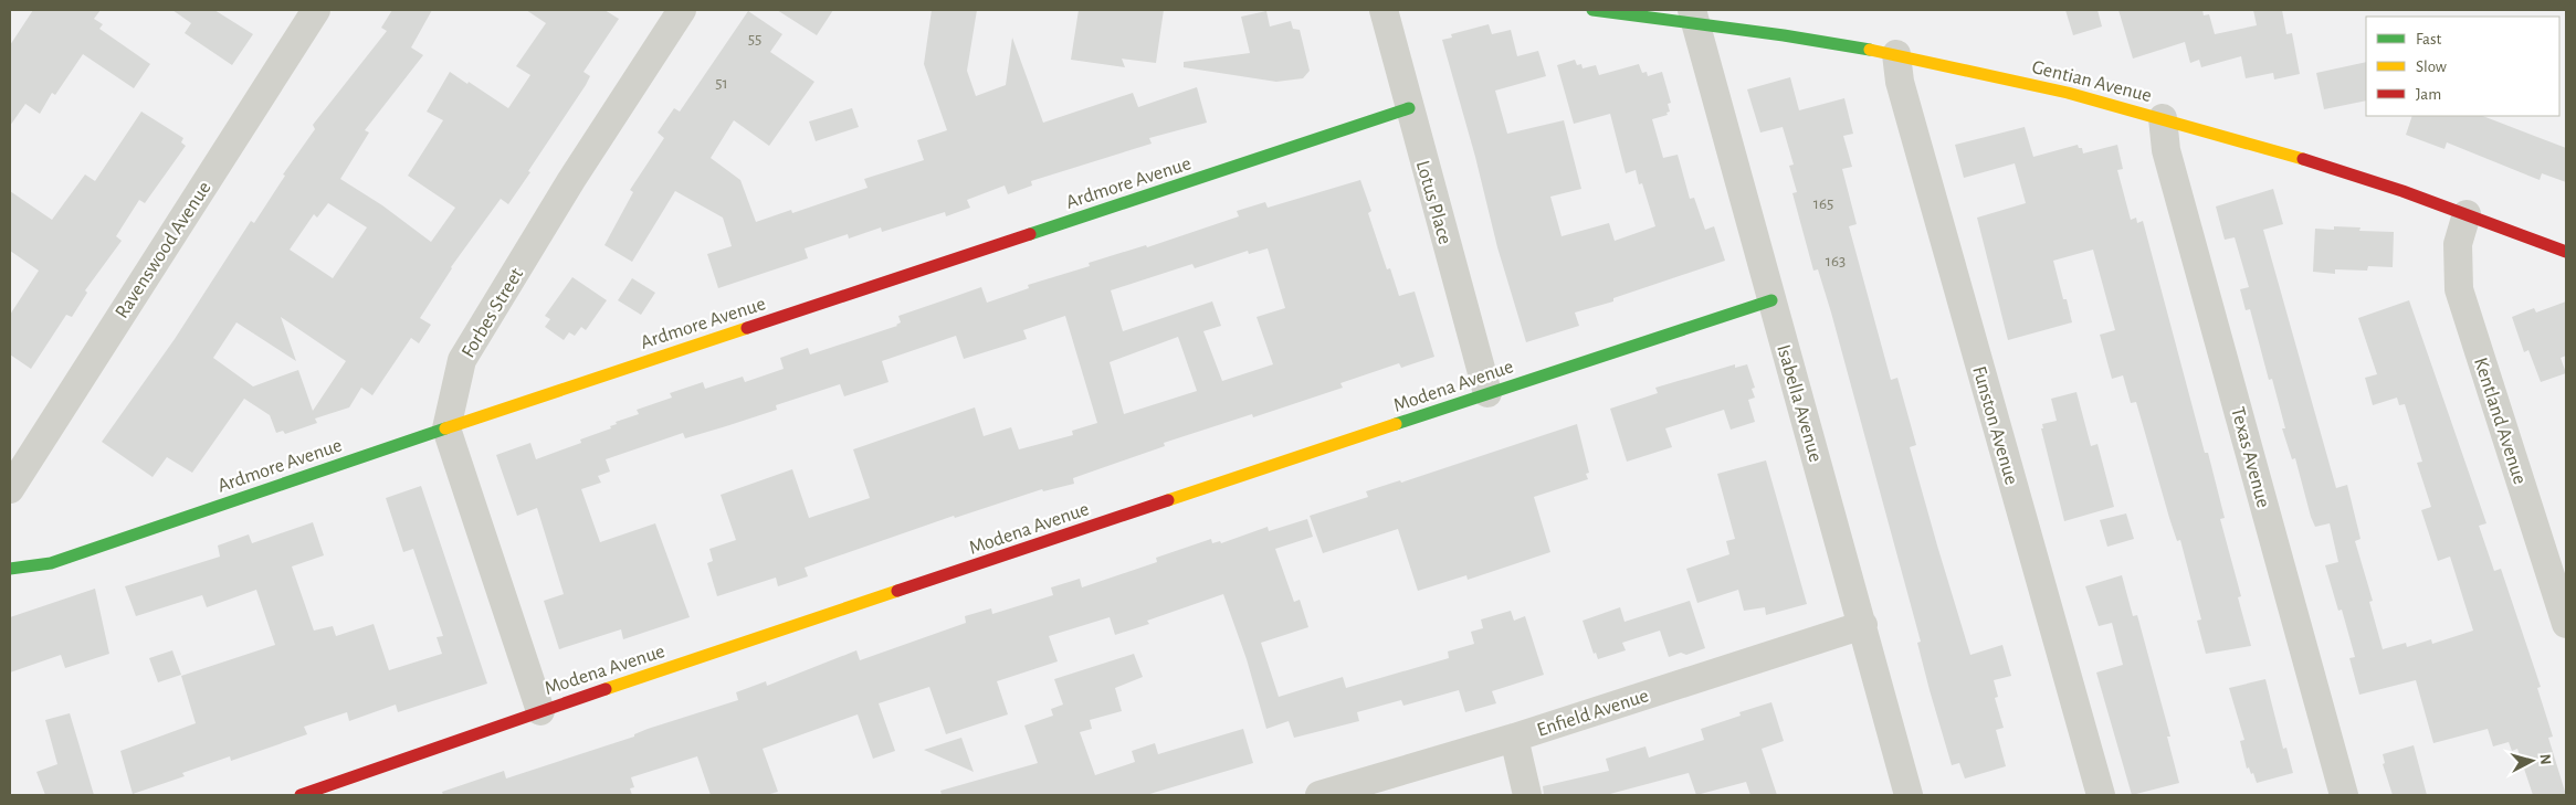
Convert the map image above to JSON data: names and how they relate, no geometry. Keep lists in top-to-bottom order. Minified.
{"streets":{"street":["Gentian Avenue","Ardmore Avenue","Lotus Place","Ravenswood Avenue","Forbes Street","Modena Avenue","Isabella Avenue","Kentland Avenue","Funston Avenue","Texas Avenue","Enfield Avenue"]},"crossings":[["Gentian Avenue","Isabella Avenue"],["Gentian Avenue","Kentland Avenue"],["Gentian Avenue","Funston Avenue"],["Gentian Avenue","Texas Avenue"],["Ardmore Avenue","Lotus Place"],["Ardmore Avenue","Forbes Street"],["Lotus Place","Modena Avenue"],["Modena Avenue","Isabella Avenue"],["Isabella Avenue","Enfield Avenue"]],"house_numbers":["55","51","165","163"],"legend":["Fast","Slow","Jam"],"north":"right"}
